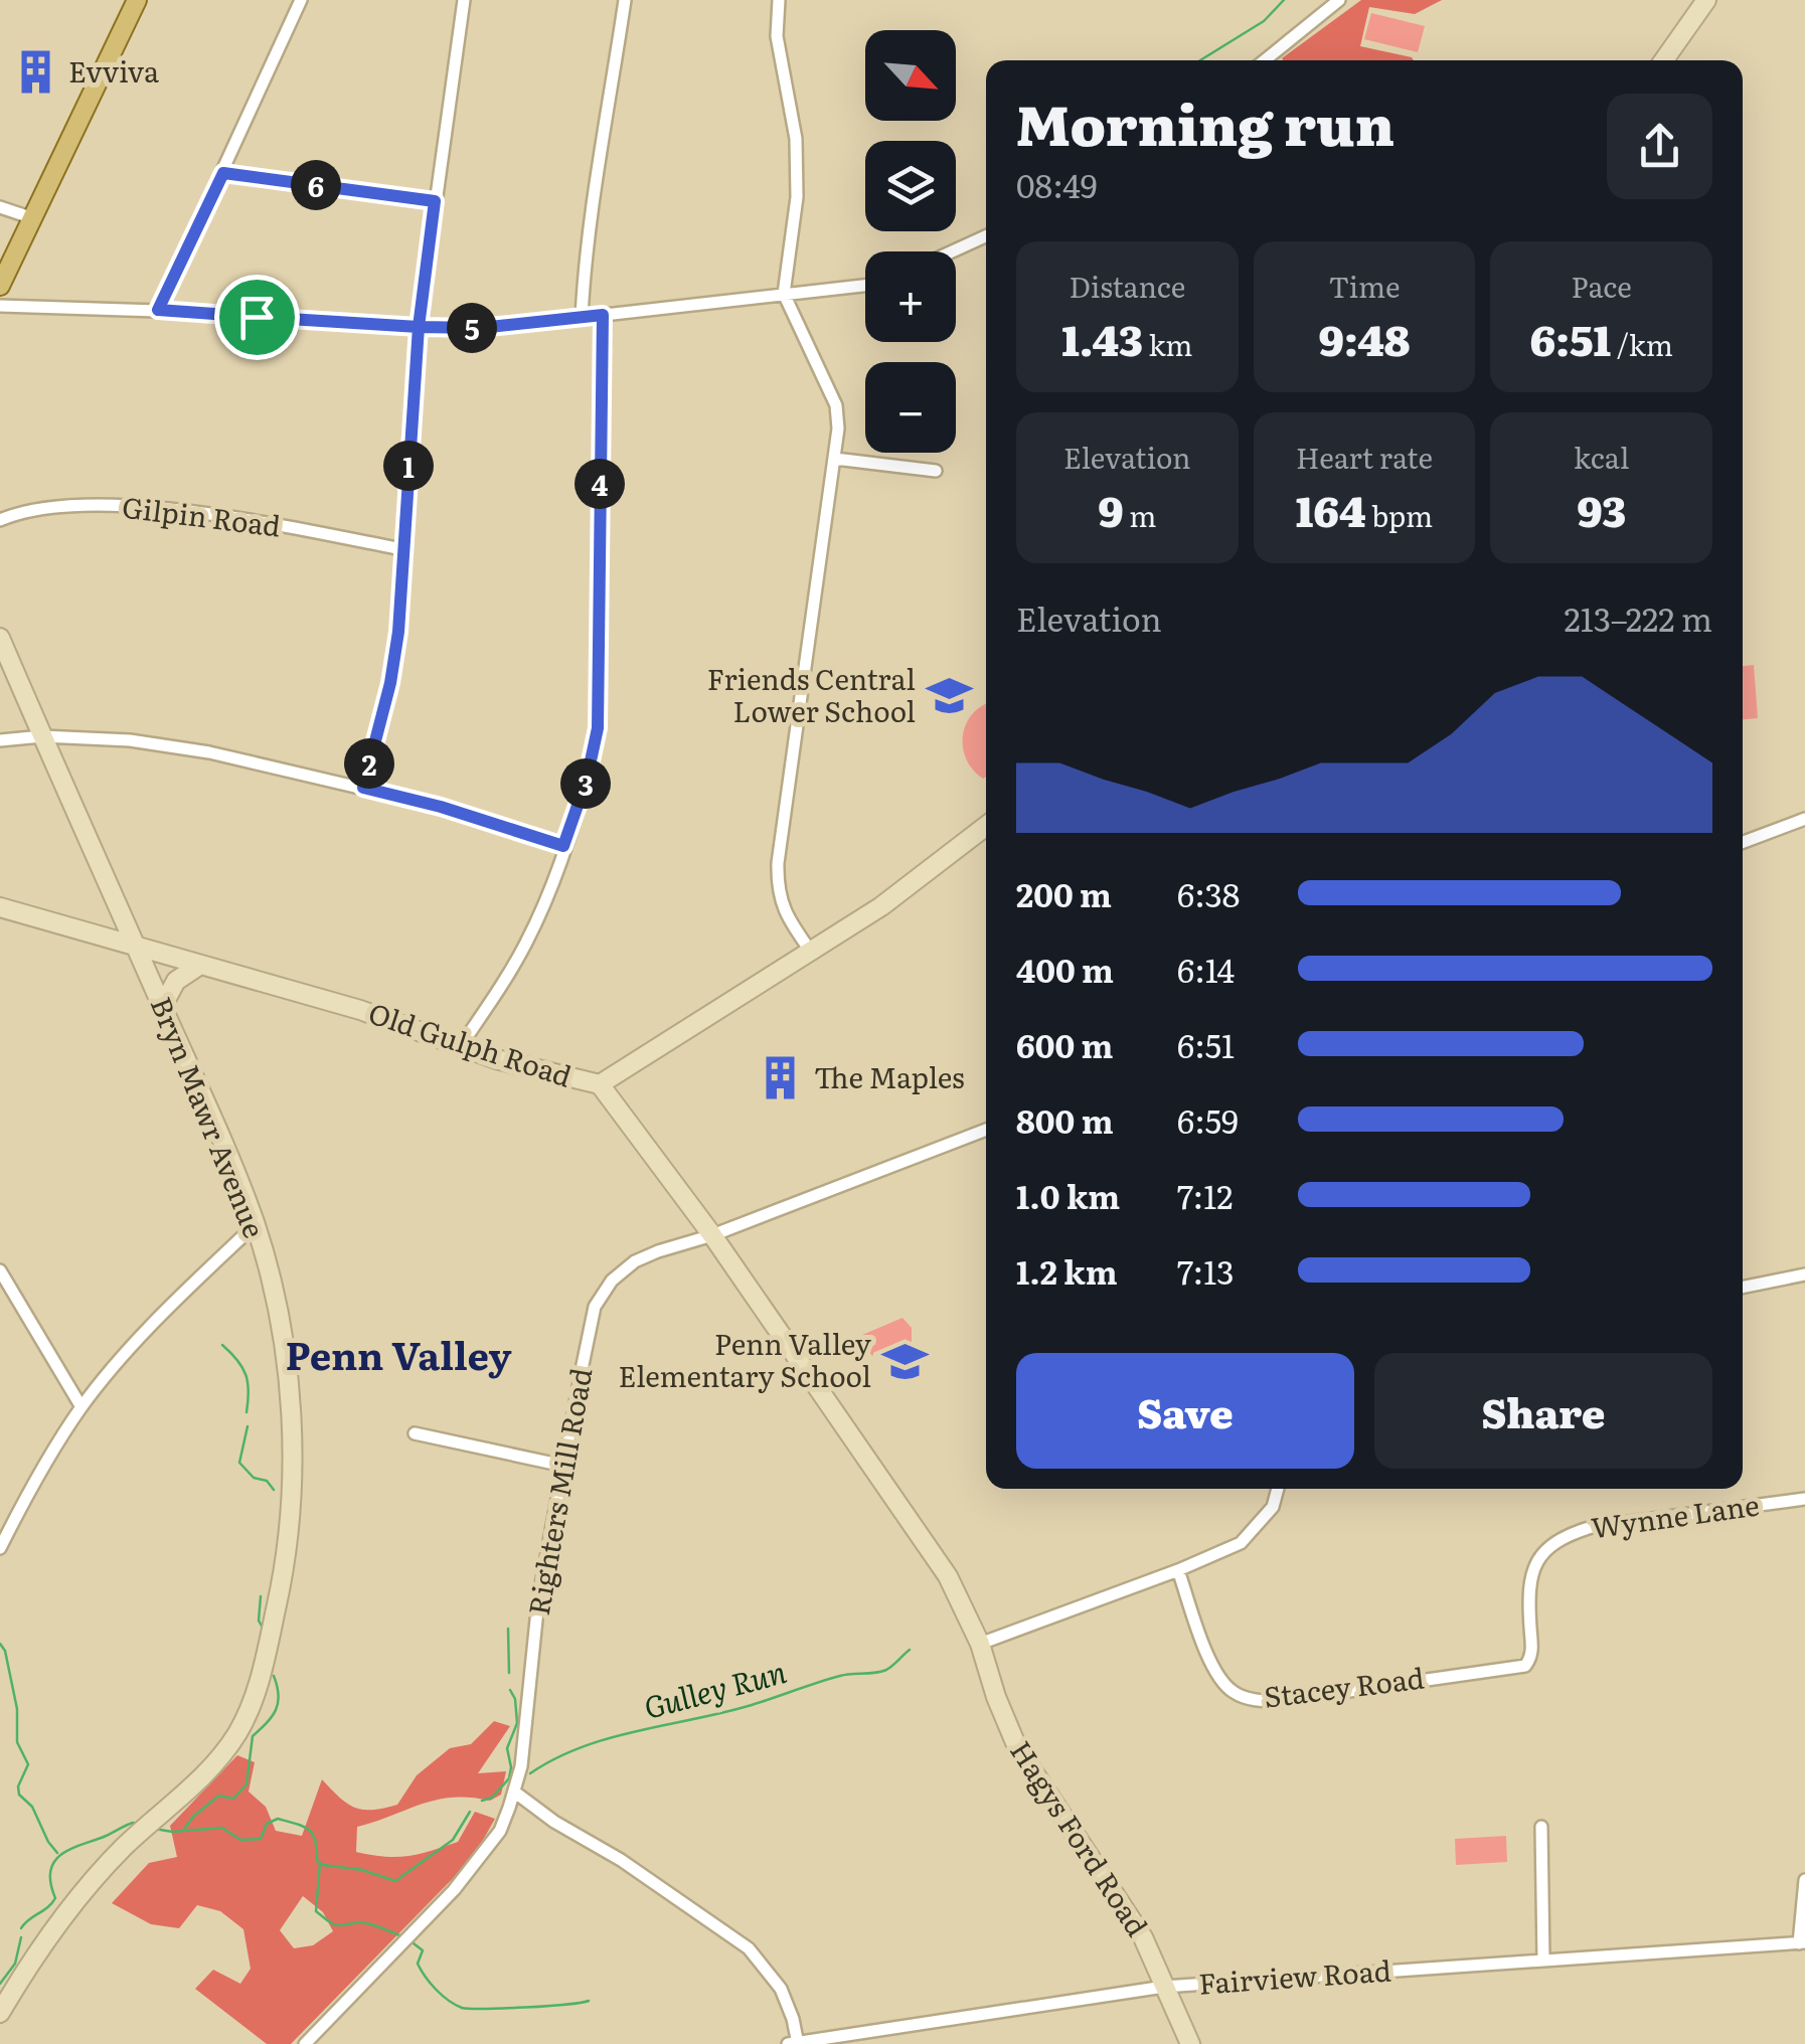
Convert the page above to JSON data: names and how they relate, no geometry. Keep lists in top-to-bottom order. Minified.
{"streets":{"street":["Gilpin Road","Old Gulph Road","Bryn Mawr Avenue","Righters Mill Road","Wynne Lane","Stacey Road","Hagys Ford Road","Fairview Road"]},"crossings":[["Old Gulph Road","Bryn Mawr Avenue"],["Old Gulph Road","Hagys Ford Road"],["Righters Mill Road","Hagys Ford Road"],["Wynne Lane","Stacey Road"],["Hagys Ford Road","Fairview Road"]],"districts":["Penn Valley"],"water":["Gulley Run"],"places":{"building":["Evviva","The Maples"],"school or university":["Friends Central Lower School","Penn Valley Elementary School"]},"north":"bottom right","page":{"map_buttons":["+","−"],"heading":["Morning run","08:49"],"pins":["6","5","1","4","2","3"],"stats":[["Distance","1.43 km"],["Time","9:48"],["Pace","6:51 /km"],["Elevation","9 m"],["Heart rate","164 bpm"],["kcal","93"]],"chart":["Elevation","213–222 m"],"list":[{"name":"200 m","note":"6:38"},{"name":"400 m","note":"6:14"},{"name":"600 m","note":"6:51"},{"name":"800 m","note":"6:59"},{"name":"1.0 km","note":"7:12"},{"name":"1.2 km","note":"7:13"}],"buttons":["Save","Share"]}}
